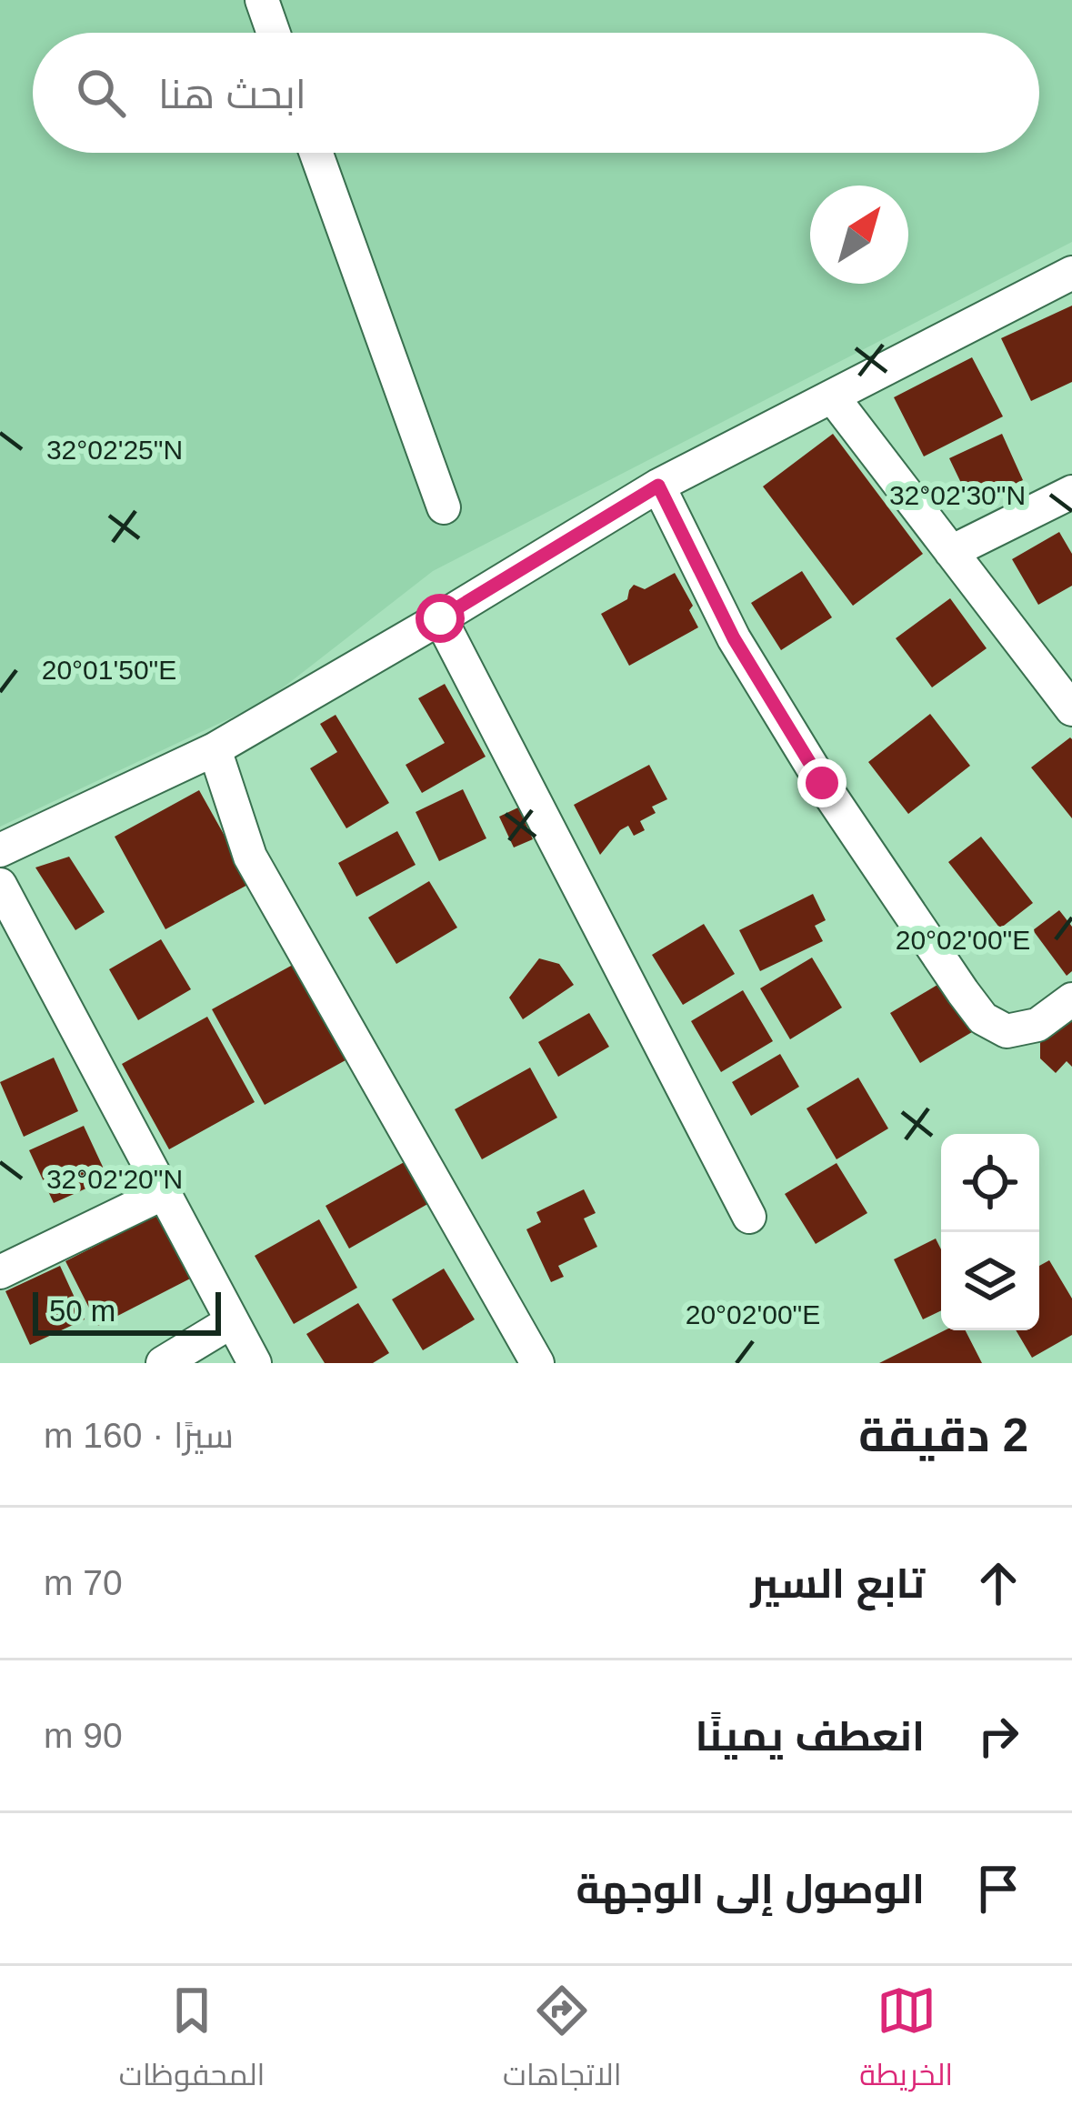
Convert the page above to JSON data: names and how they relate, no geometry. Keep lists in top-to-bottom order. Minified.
{"scale_bar":"50 m","north":"top right","page":{"search":"ابحث هنا","scale":"50 m","heading":["2 دقيقة","سيرًا · 160 m"],"list":[["تابع السير","70 m"],["انعطف يمينًا","90 m"],"الوصول إلى الوجهة"],"nav":["الخريطة","الاتجاهات","المحفوظات"]},"coordinates":["32°02'25\"N","32°02'30\"N","20°01'50\"E","20°02'00\"E","32°02'20\"N"]}
